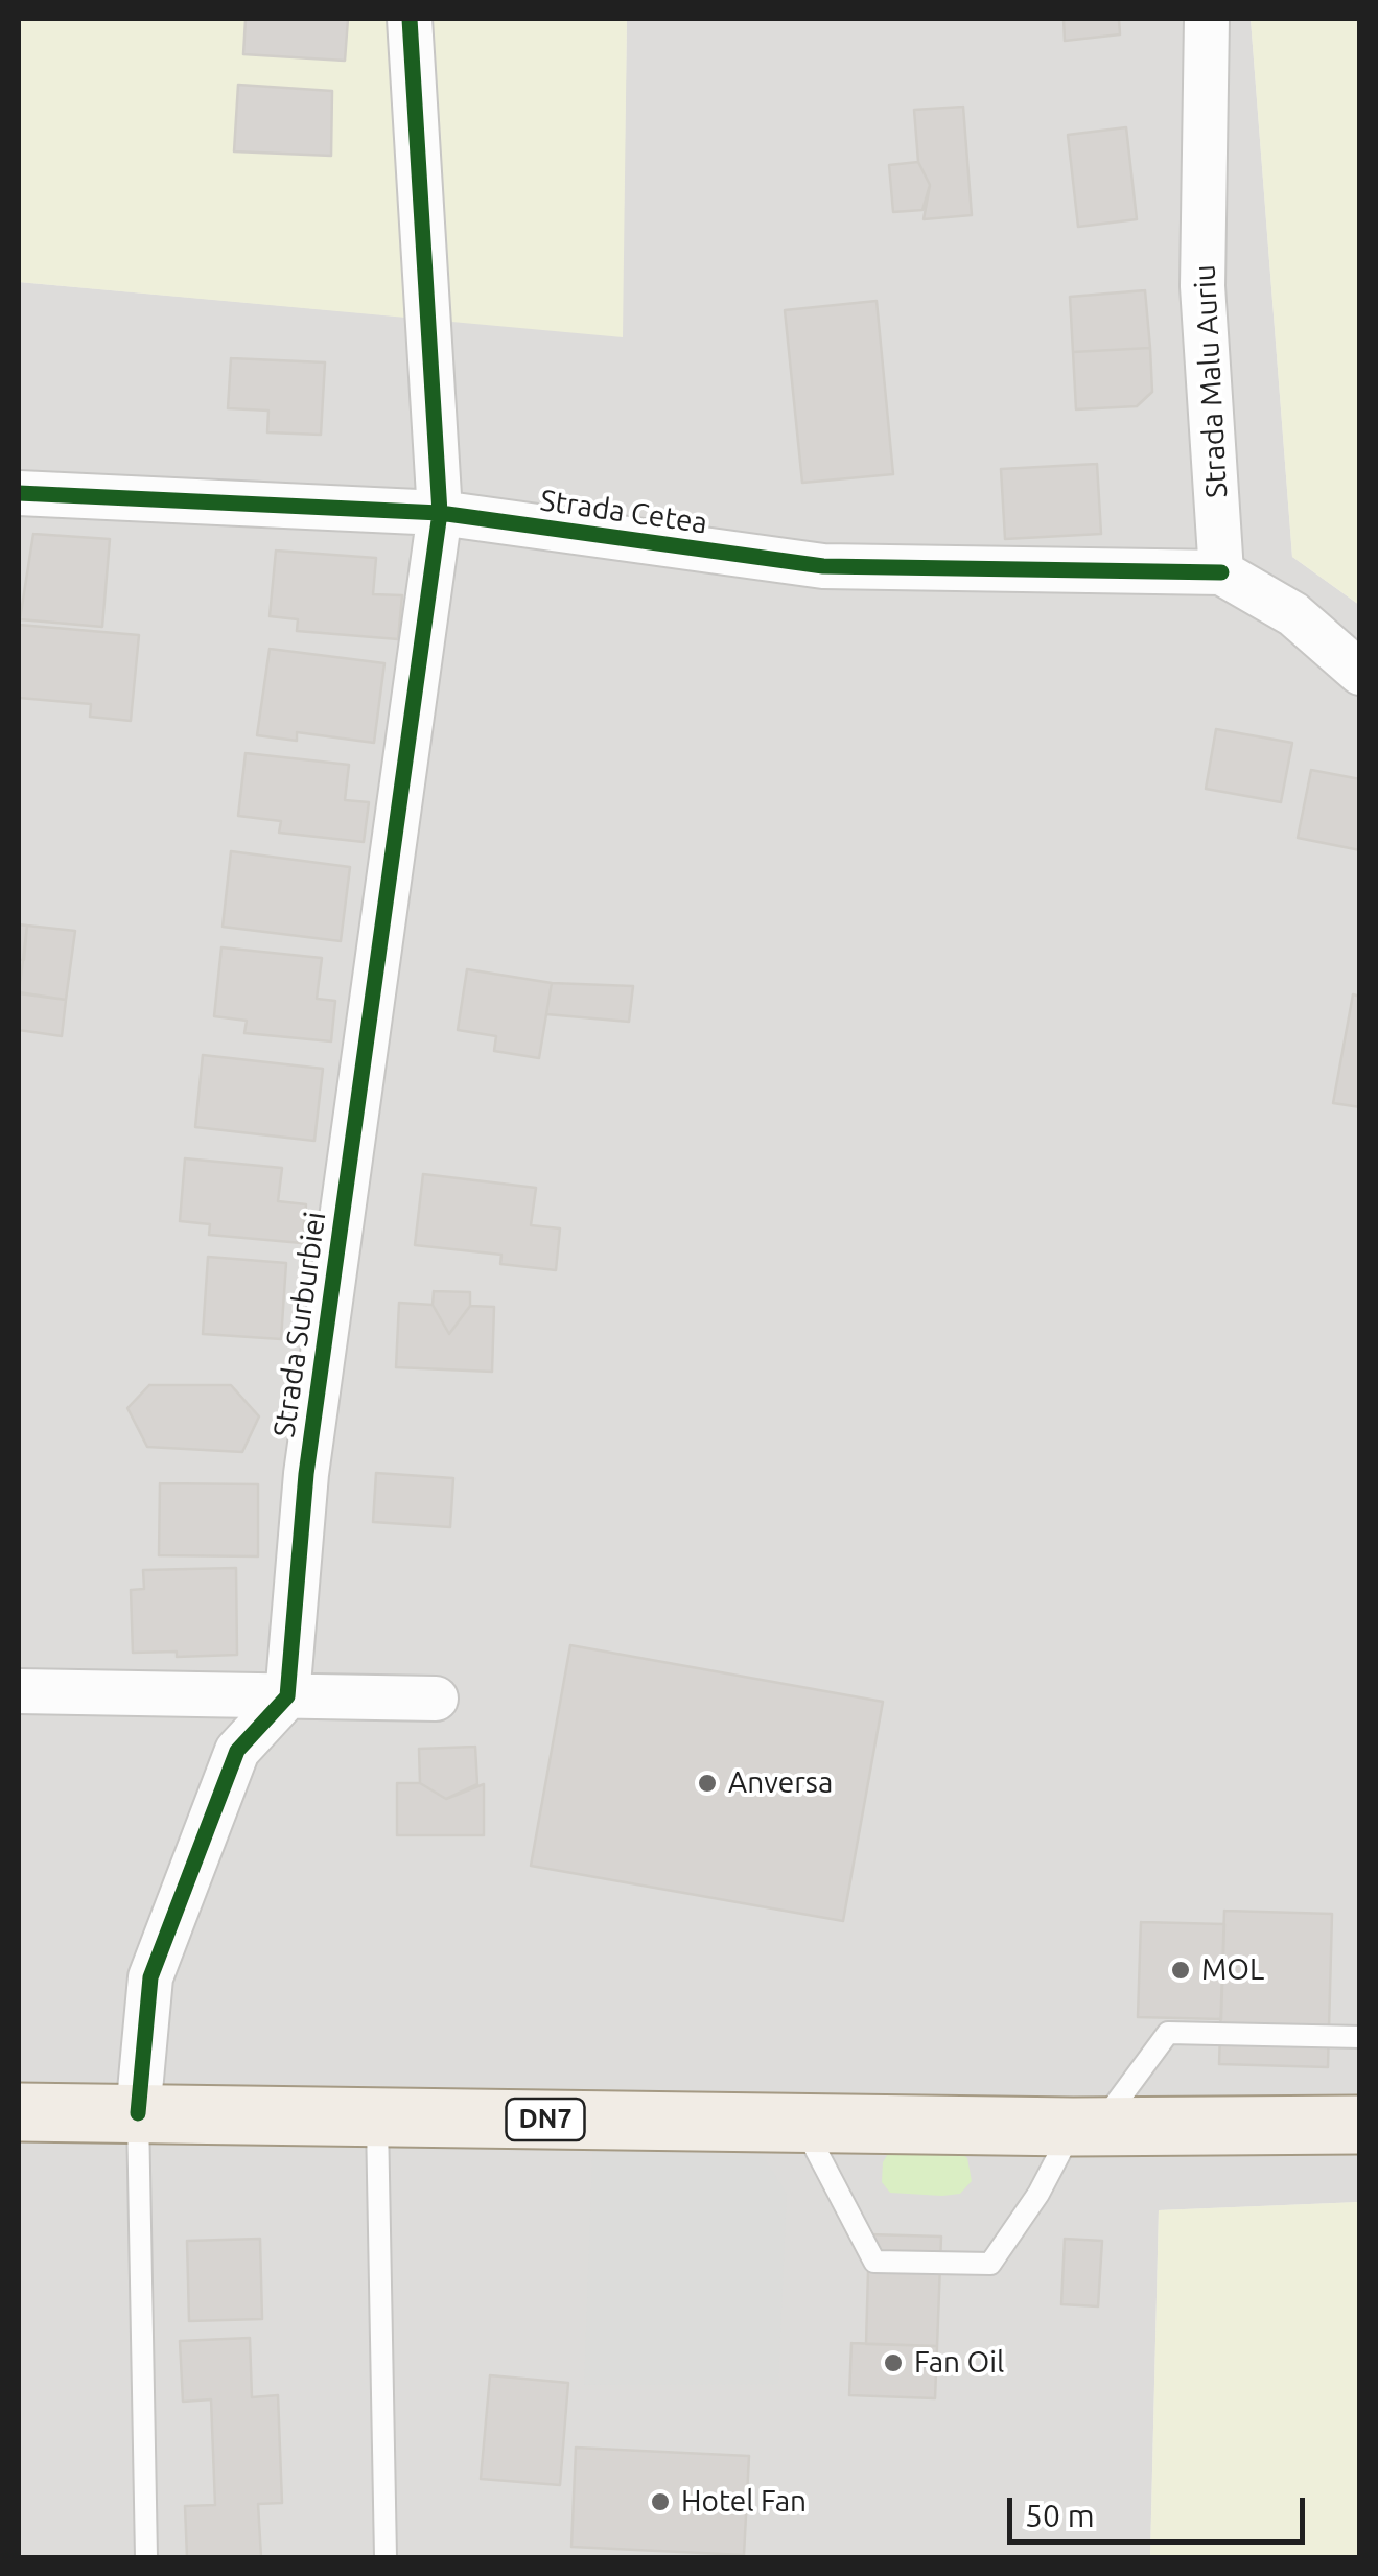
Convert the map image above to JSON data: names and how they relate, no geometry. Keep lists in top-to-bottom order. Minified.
{"streets":{"main road":["DN7"],"street":["Strada Malu Auriu","Strada Cetea","Strada Surburbiei"]},"crossings":[["Strada Malu Auriu","Strada Cetea"],["Strada Cetea","Strada Surburbiei"]],"places":["Anversa","MOL","Fan Oil","Hotel Fan"],"scale_bar":"50 m"}
